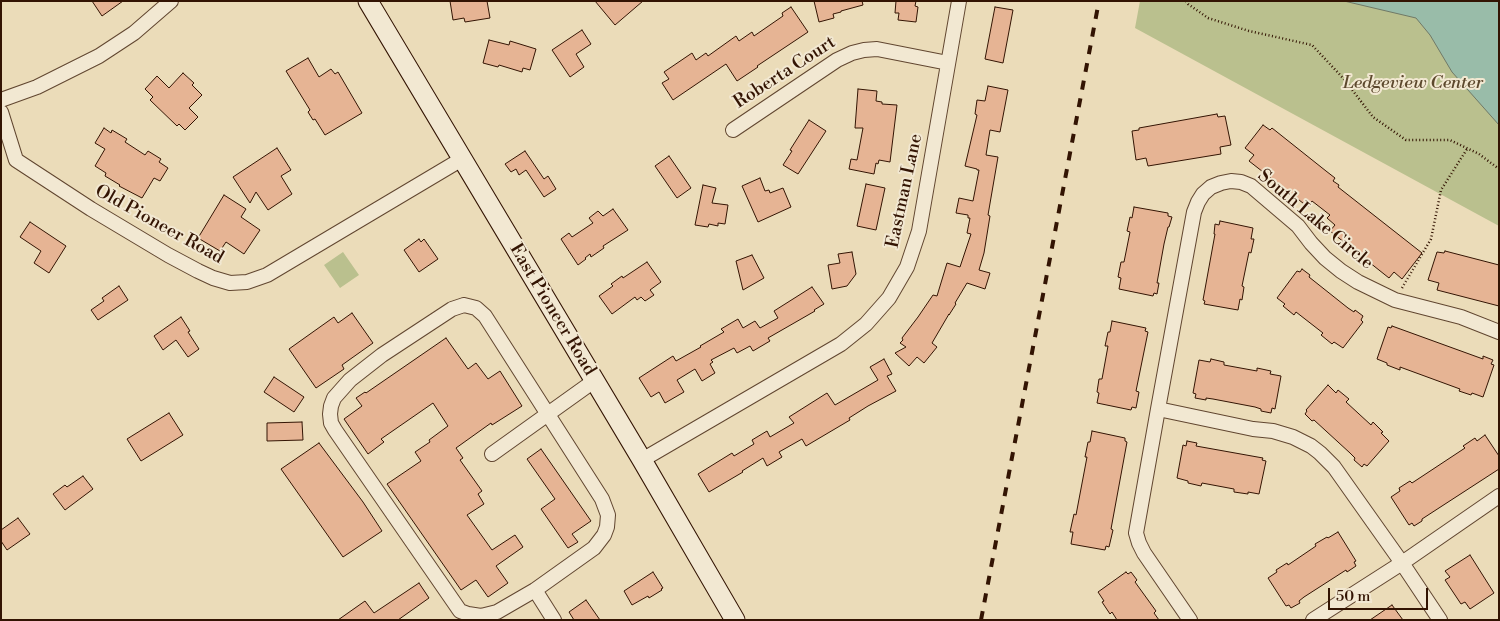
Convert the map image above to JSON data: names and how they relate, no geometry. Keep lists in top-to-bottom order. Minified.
{"streets":{"main road":["East Pioneer Road"],"street":["Roberta Court","Eastman Lane","South Lake Circle","Old Pioneer Road"]},"crossings":[["Roberta Court","Eastman Lane"],["Eastman Lane","East Pioneer Road"],["Old Pioneer Road","East Pioneer Road"]],"parks":["Ledgeview Center"],"scale_bar":"50 m"}
